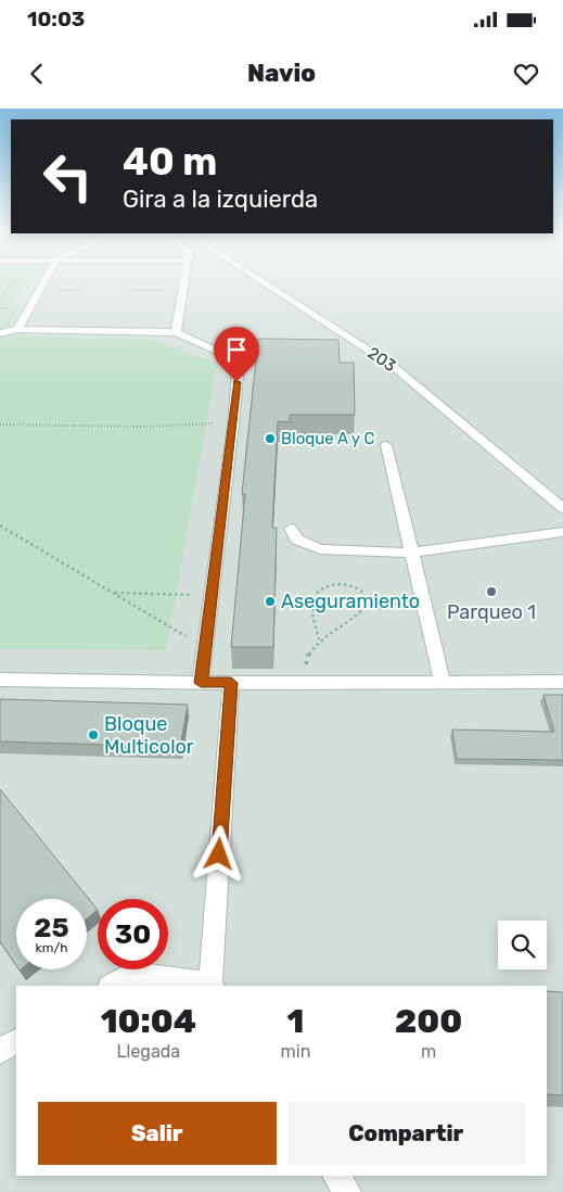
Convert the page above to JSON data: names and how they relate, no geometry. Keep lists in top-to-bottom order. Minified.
{"streets":{"street":["203"]},"places":["Bloque A y C","Parqueo 1","Aseguramiento","Bloque Multicolor"],"page":{"status":"10:03","header":"Navio","turn":["40 m","Gira a la izquierda"],"speed":"25 km/h","limit":"30","eta":["10:04","Llegada","1","min","200","m"],"buttons":["Salir","Compartir"]}}
